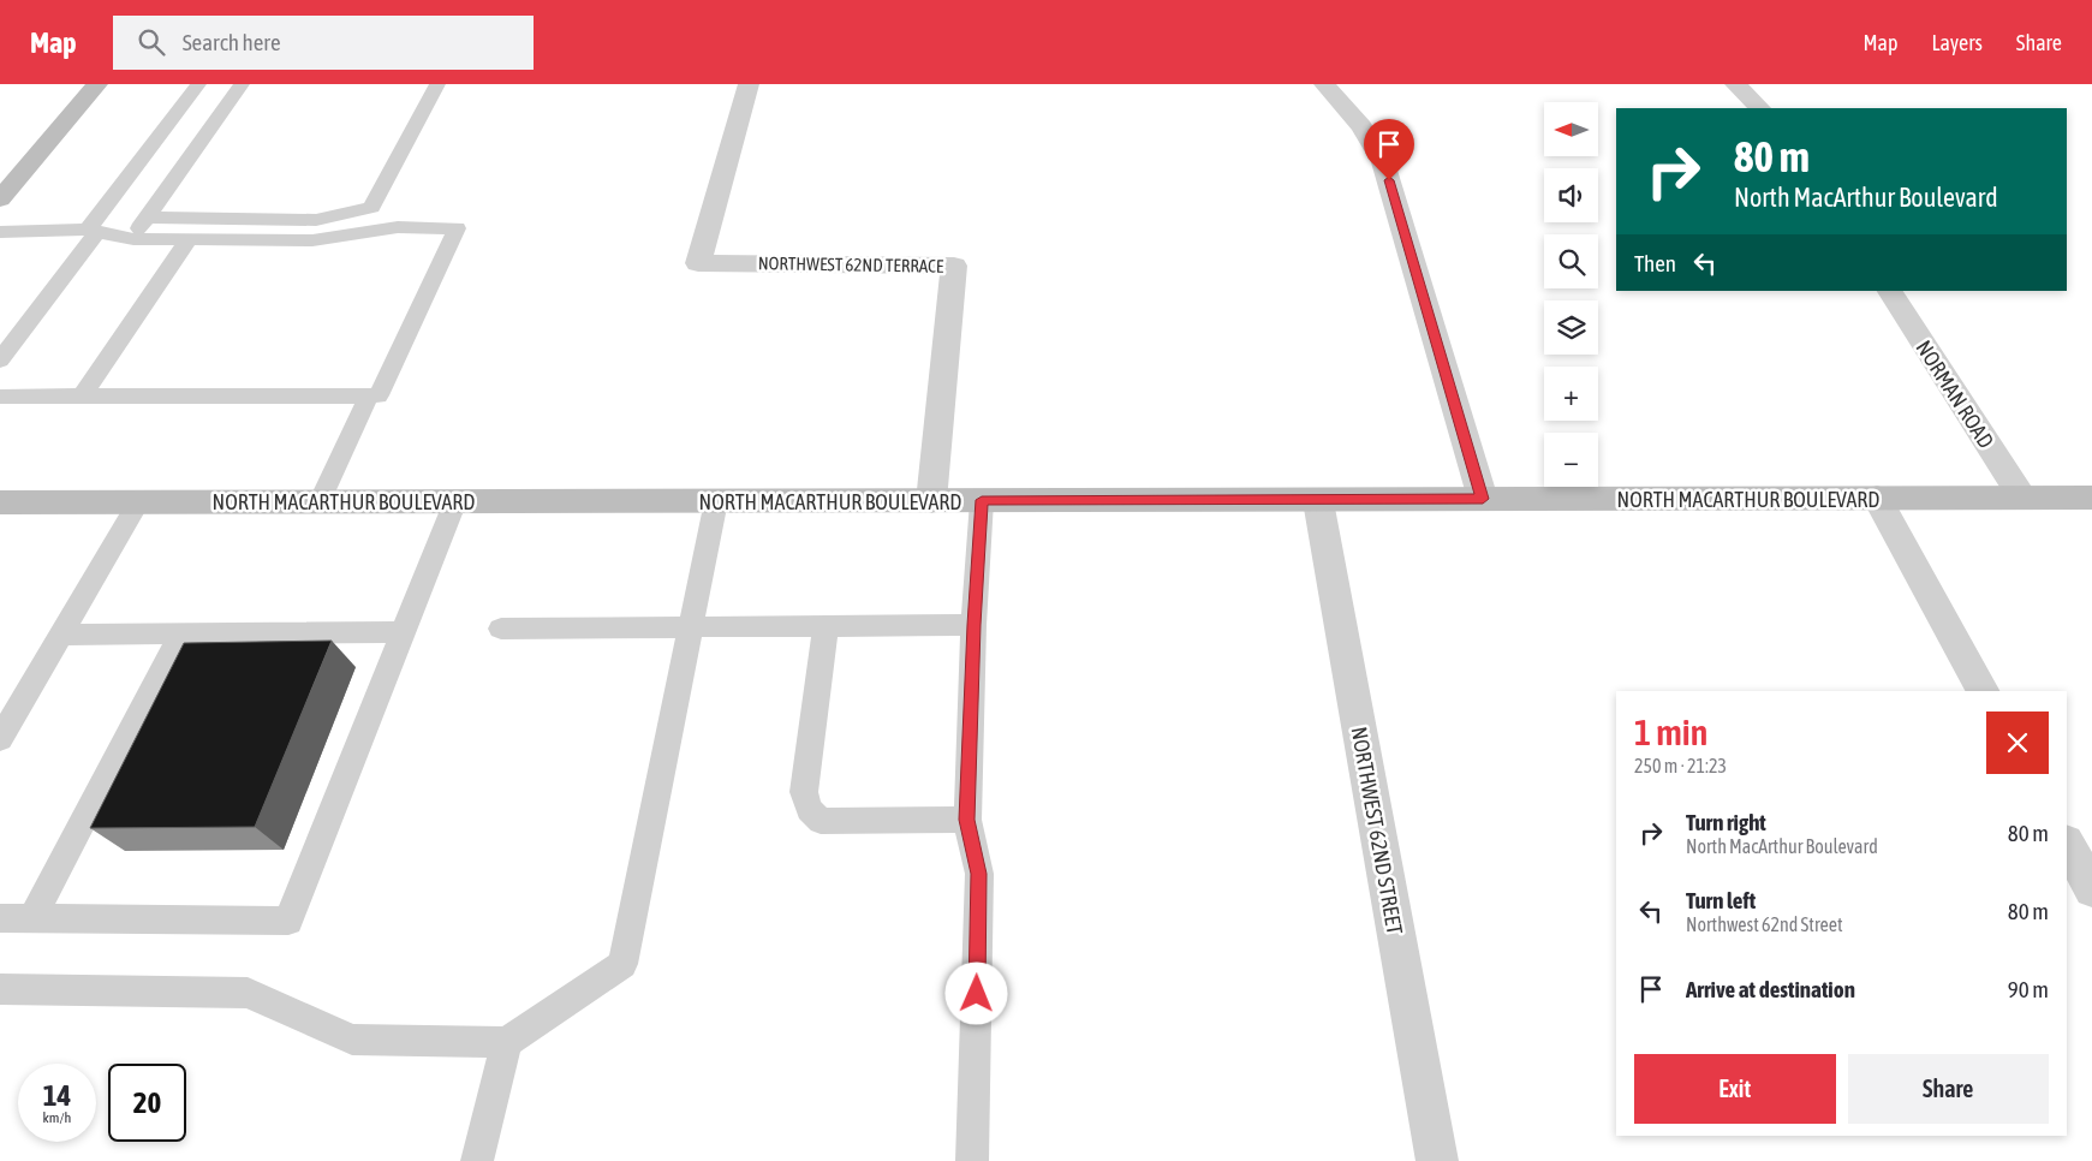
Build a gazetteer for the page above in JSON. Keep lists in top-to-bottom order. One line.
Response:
{"streets":{"main road":["NORTH MACARTHUR BOULEVARD"],"street":["NORTHWEST 62ND TERRACE","NORMAN ROAD","NORTHWEST 62ND STREET"]},"crossings":[["NORTHWEST 62ND TERRACE","NORTH MACARTHUR BOULEVARD"],["NORMAN ROAD","NORTH MACARTHUR BOULEVARD"],["NORTH MACARTHUR BOULEVARD","NORTHWEST 62ND STREET"]],"north":"left","page":{"header":"Map","search":"Search here","nav":["Map","Layers","Share"],"map_buttons":["+","−"],"turn":["80 m","North MacArthur Boulevard"],"then":"Then","heading":["1 min","250 m · 21:23"],"list":[{"name":"Turn right","note":"North MacArthur Boulevard","value":"80 m"},{"name":"Turn left","note":"Northwest 62nd Street","value":"80 m"},{"name":"Arrive at destination","value":"90 m"}],"buttons":["Exit","Share"],"speed":"14 km/h","limit":"20"}}
